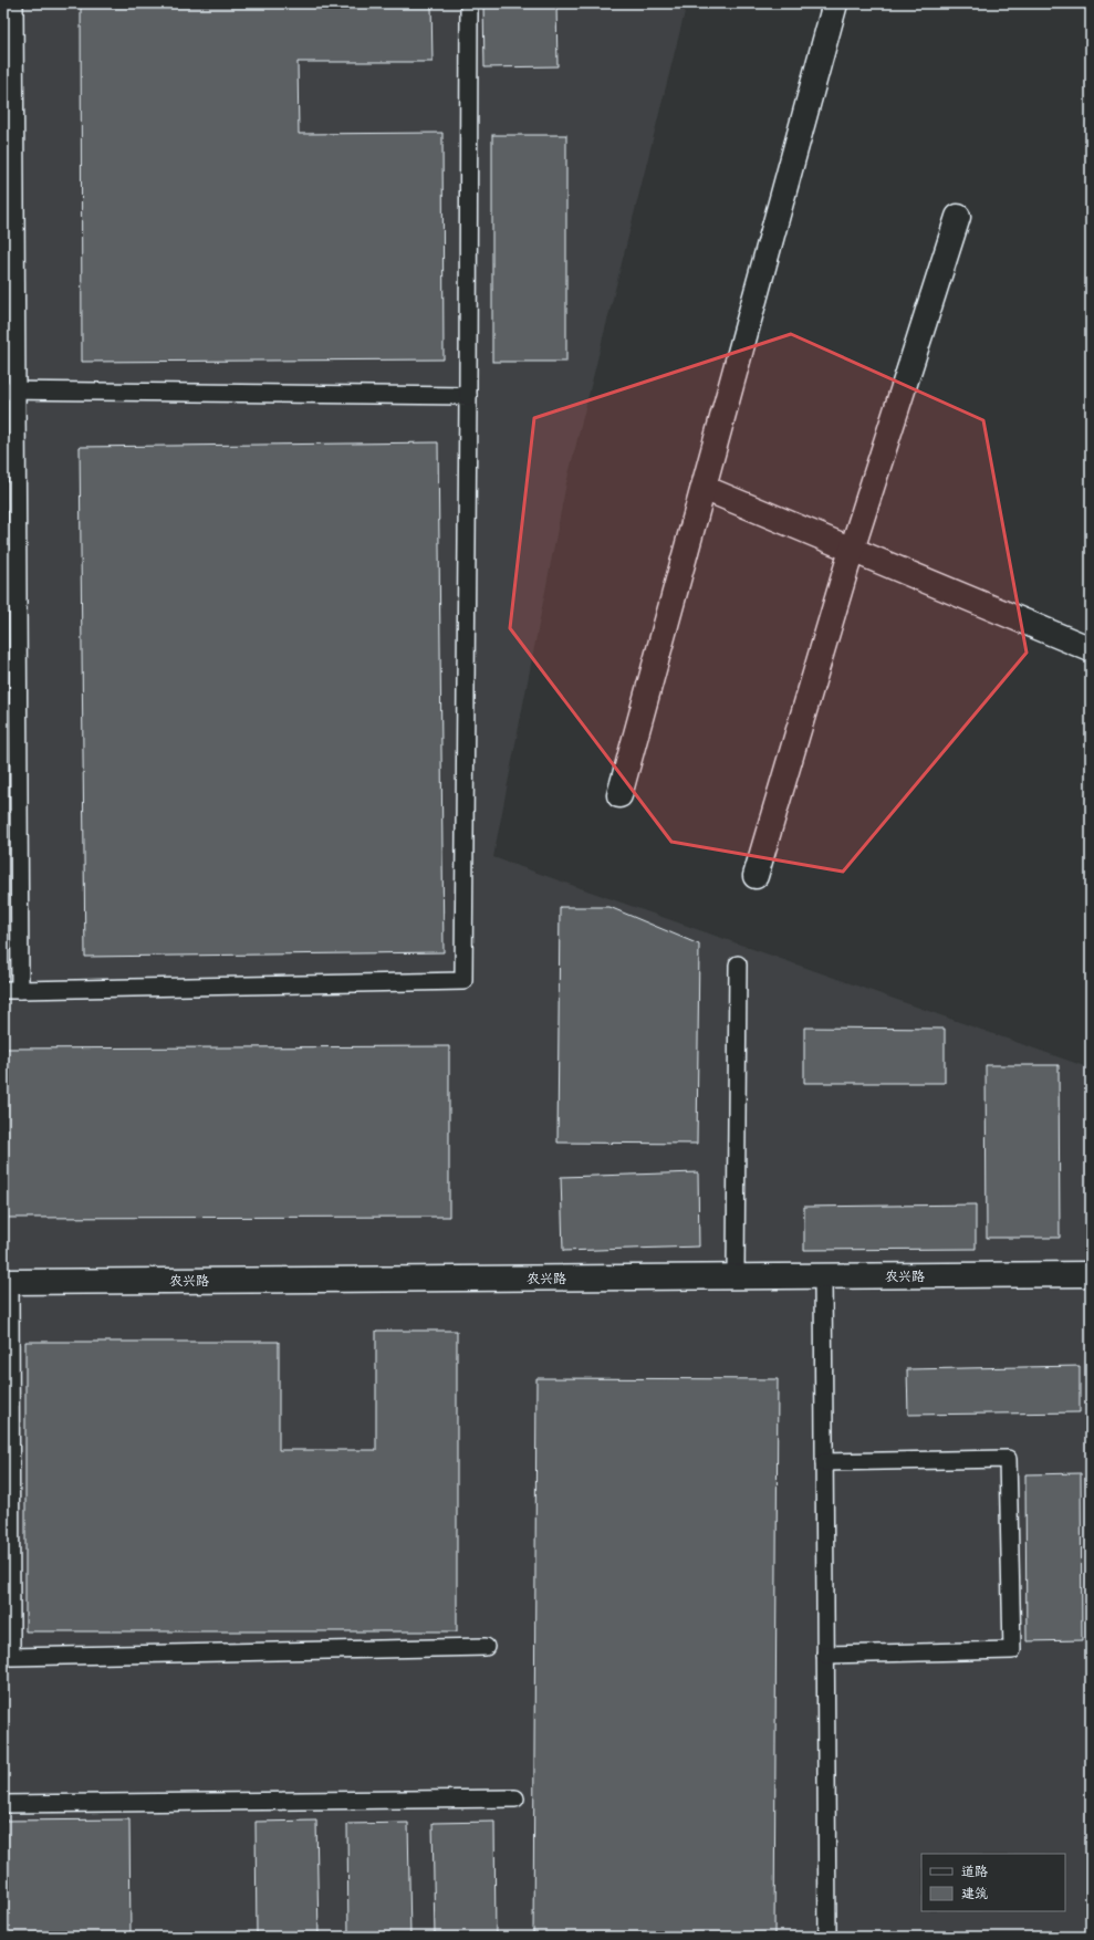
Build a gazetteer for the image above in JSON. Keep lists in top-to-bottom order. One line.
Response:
{"streets":{"street":["农兴路"]},"legend":["道路","建筑"]}
